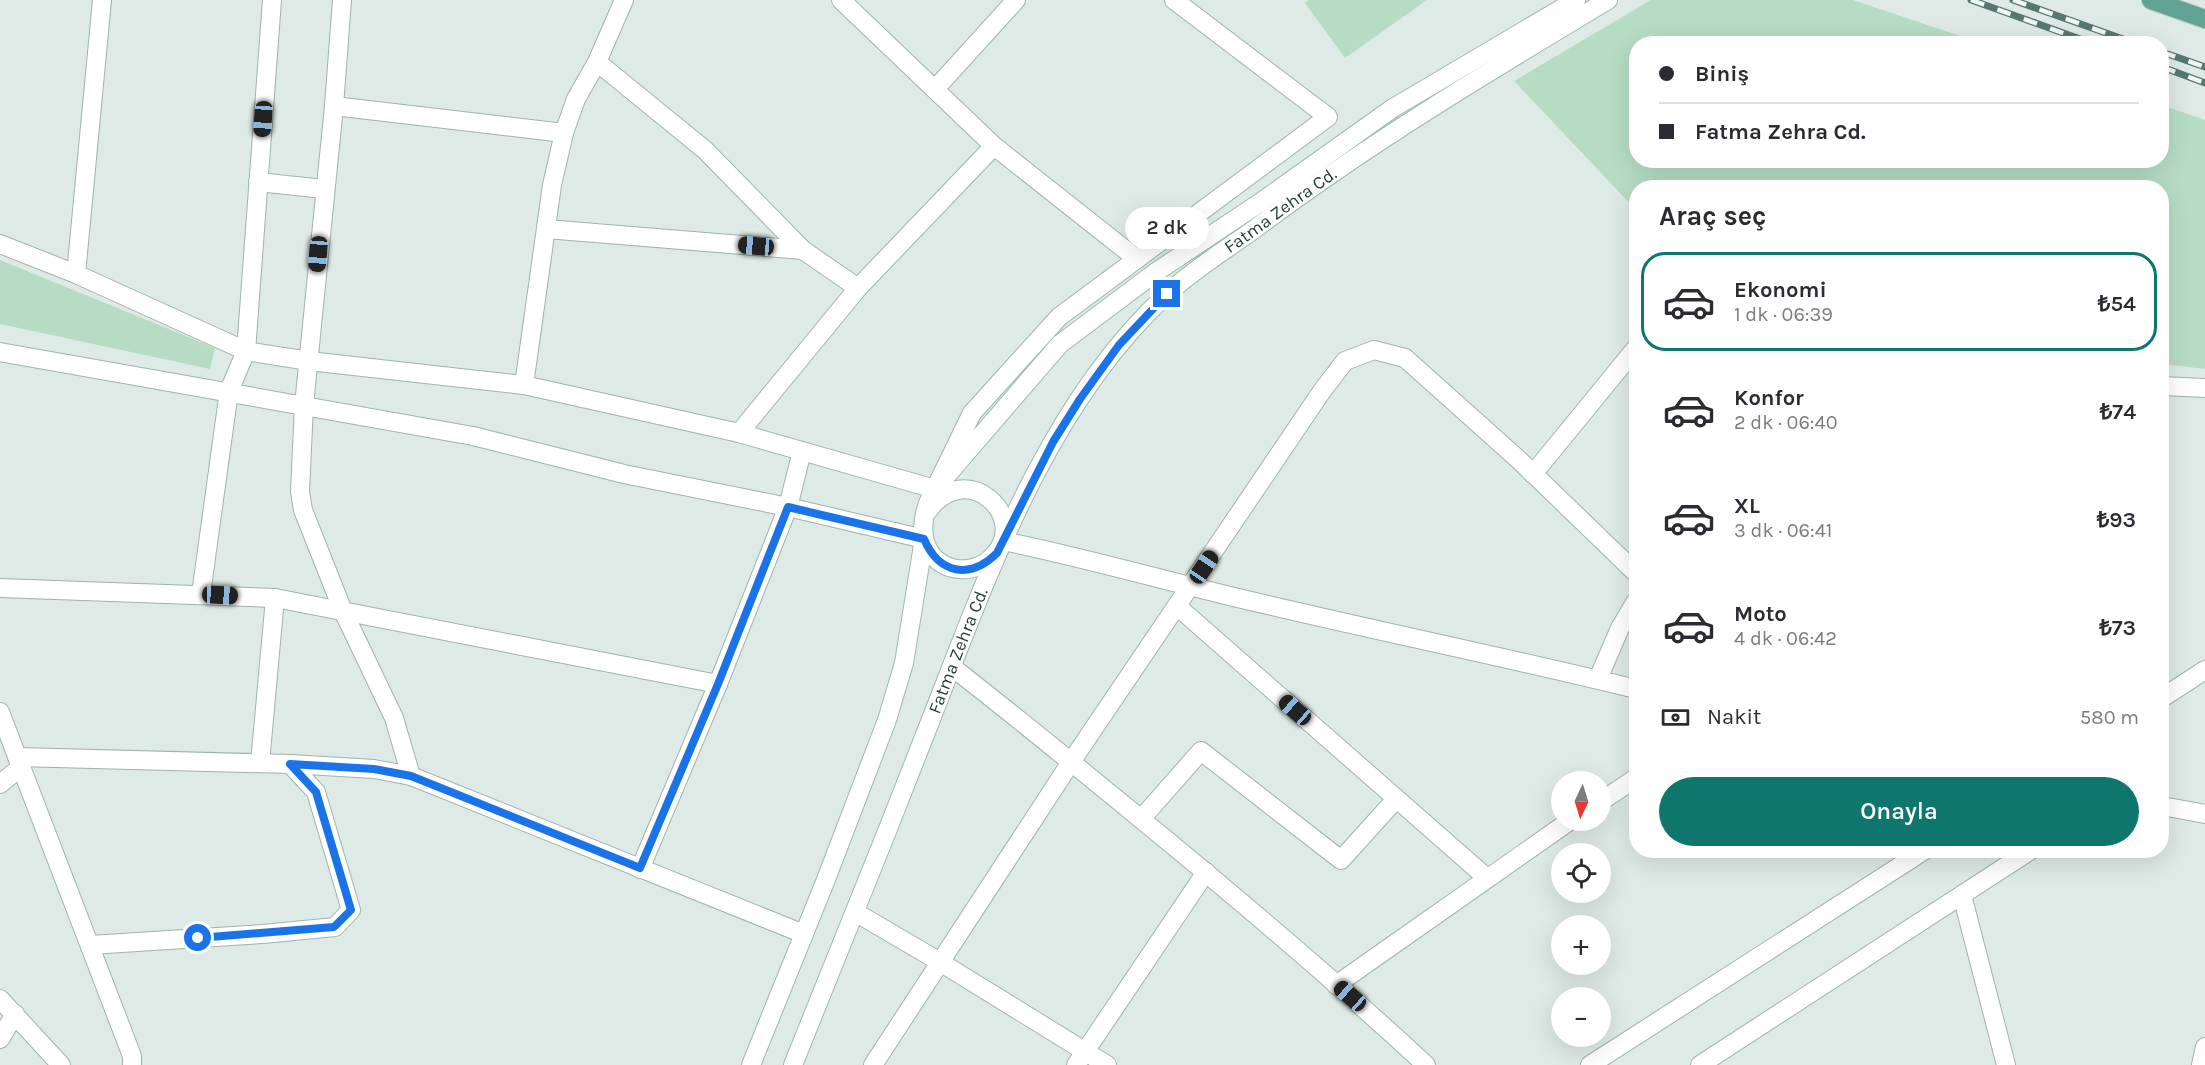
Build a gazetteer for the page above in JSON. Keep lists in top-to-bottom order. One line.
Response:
{"streets":{"street":["Fatma Zehra Cd."]},"north":"bottom","page":{"banner":["Biniş","Fatma Zehra Cd."],"heading":"Araç seç","bubble":"2 dk","list":[{"name":"Ekonomi","note":"1 dk · 06:39","value":"₺54"},{"name":"Konfor","note":"2 dk · 06:40","value":"₺74"},{"name":"XL","note":"3 dk · 06:41","value":"₺93"},{"name":"Moto","note":"4 dk · 06:42","value":"₺73"}],"pay":["Nakit","580 m"],"buttons":"Onayla","map_buttons":["+","−"]}}
